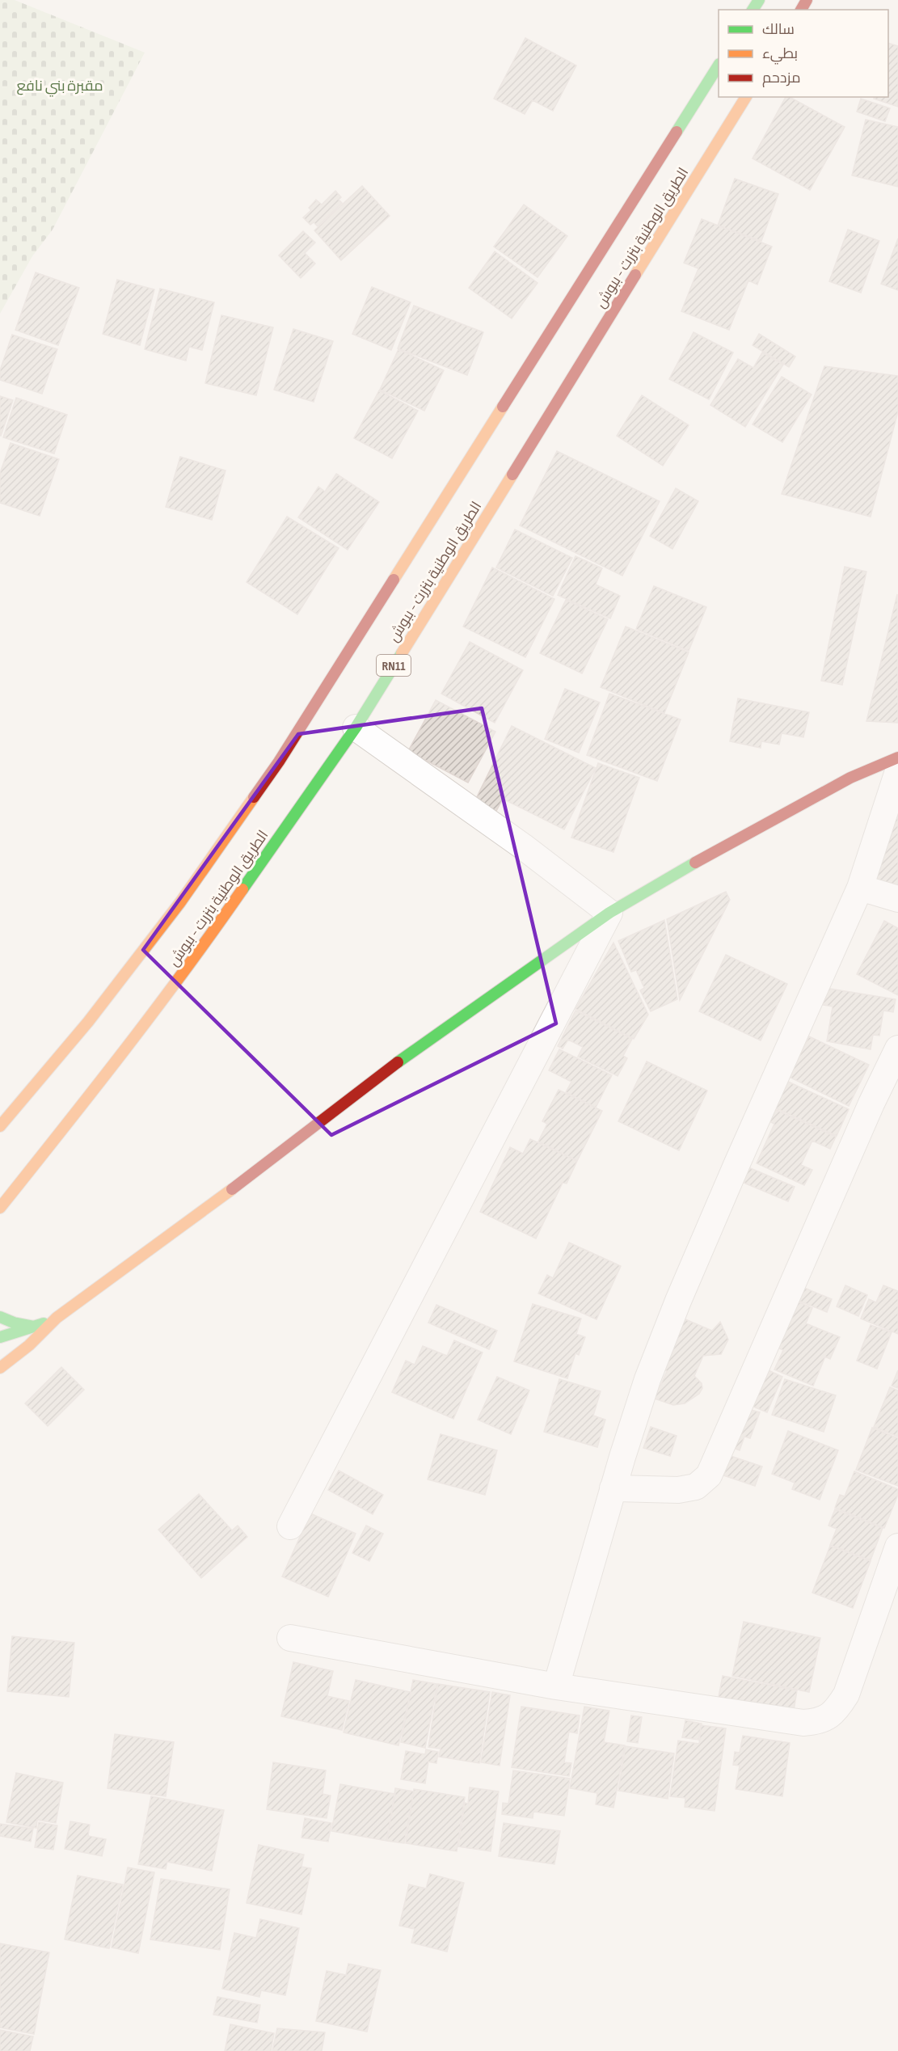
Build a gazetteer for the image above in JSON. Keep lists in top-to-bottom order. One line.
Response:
{"streets":{"main road":["الطريق الوطنية بنزرت - ببوش","RN11"]},"parks":["مقبرة بني نافع"],"legend":["سالك","بطيء","مزدحم"]}
